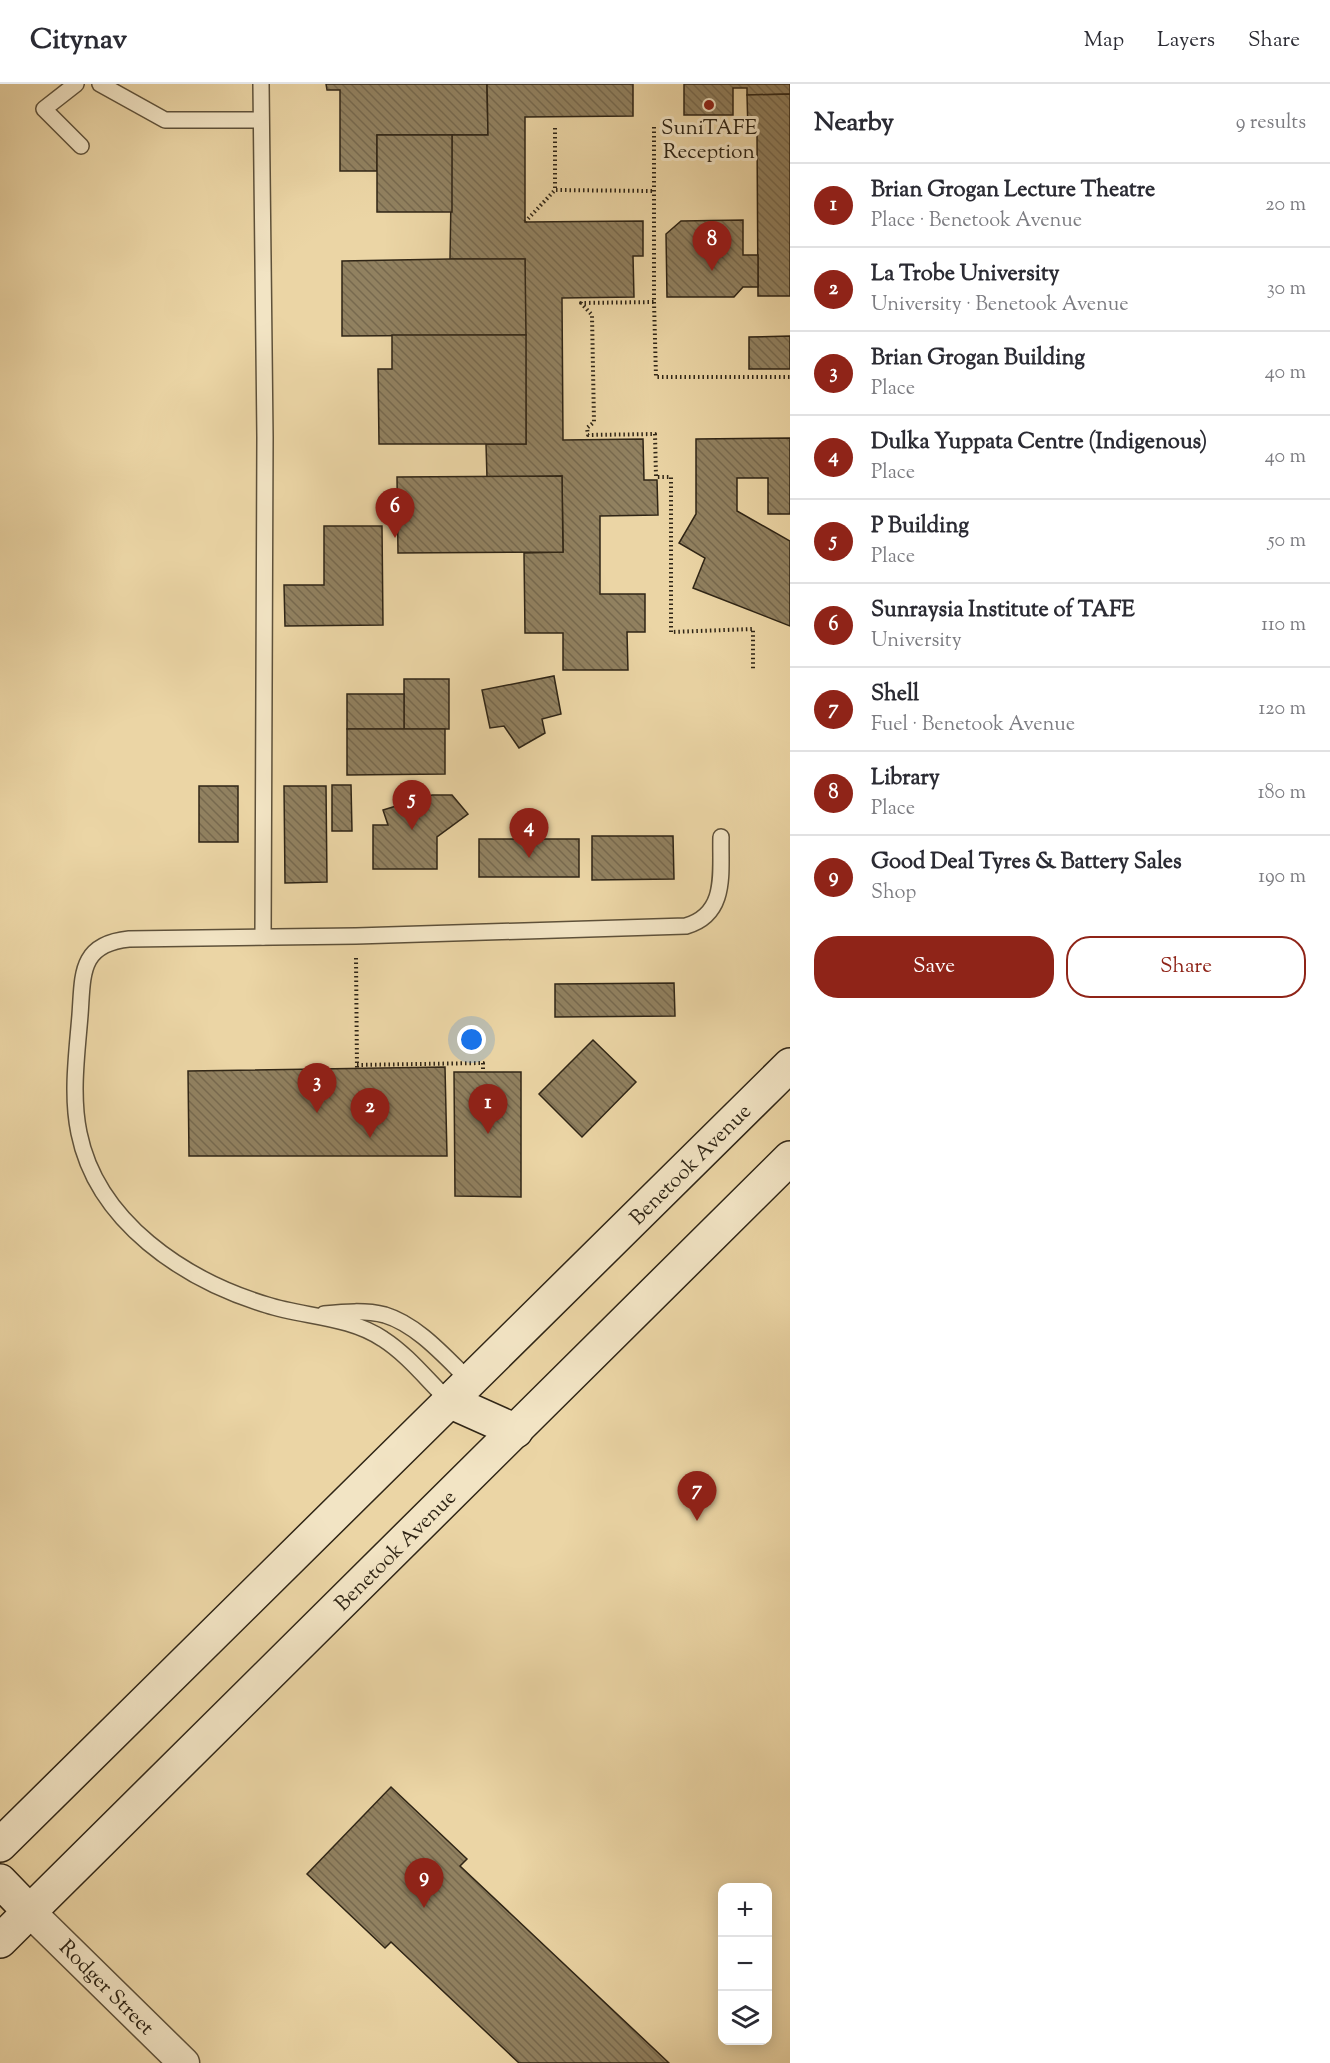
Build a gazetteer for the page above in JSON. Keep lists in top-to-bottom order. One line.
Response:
{"streets":{"main road":["Benetook Avenue"],"street":["Rodger Street"]},"crossings":[["Benetook Avenue","Rodger Street"]],"places":["SuniTAFE Reception"],"page":{"header":"Citynav","nav":["Map","Layers","Share"],"heading":["Nearby","9 results"],"list":[{"mark":"1","name":"Brian Grogan Lecture Theatre","note":"Place · Benetook Avenue","value":"20 m"},{"mark":"2","name":"La Trobe University","note":"University · Benetook Avenue","value":"30 m"},{"mark":"3","name":"Brian Grogan Building","note":"Place","value":"40 m"},{"mark":"4","name":"Dulka Yuppata Centre (Indigenous)","note":"Place","value":"40 m"},{"mark":"5","name":"P Building","note":"Place","value":"50 m"},{"mark":"6","name":"Sunraysia Institute of TAFE","note":"University","value":"110 m"},{"mark":"7","name":"Shell","note":"Fuel · Benetook Avenue","value":"120 m"},{"mark":"8","name":"Library","note":"Place","value":"180 m"},{"mark":"9","name":"Good Deal Tyres & Battery Sales","note":"Shop","value":"190 m"}],"pins":["8","6","5","4","3","1","2","7","9"],"buttons":["Save","Share"],"map_buttons":["+","−"]}}
